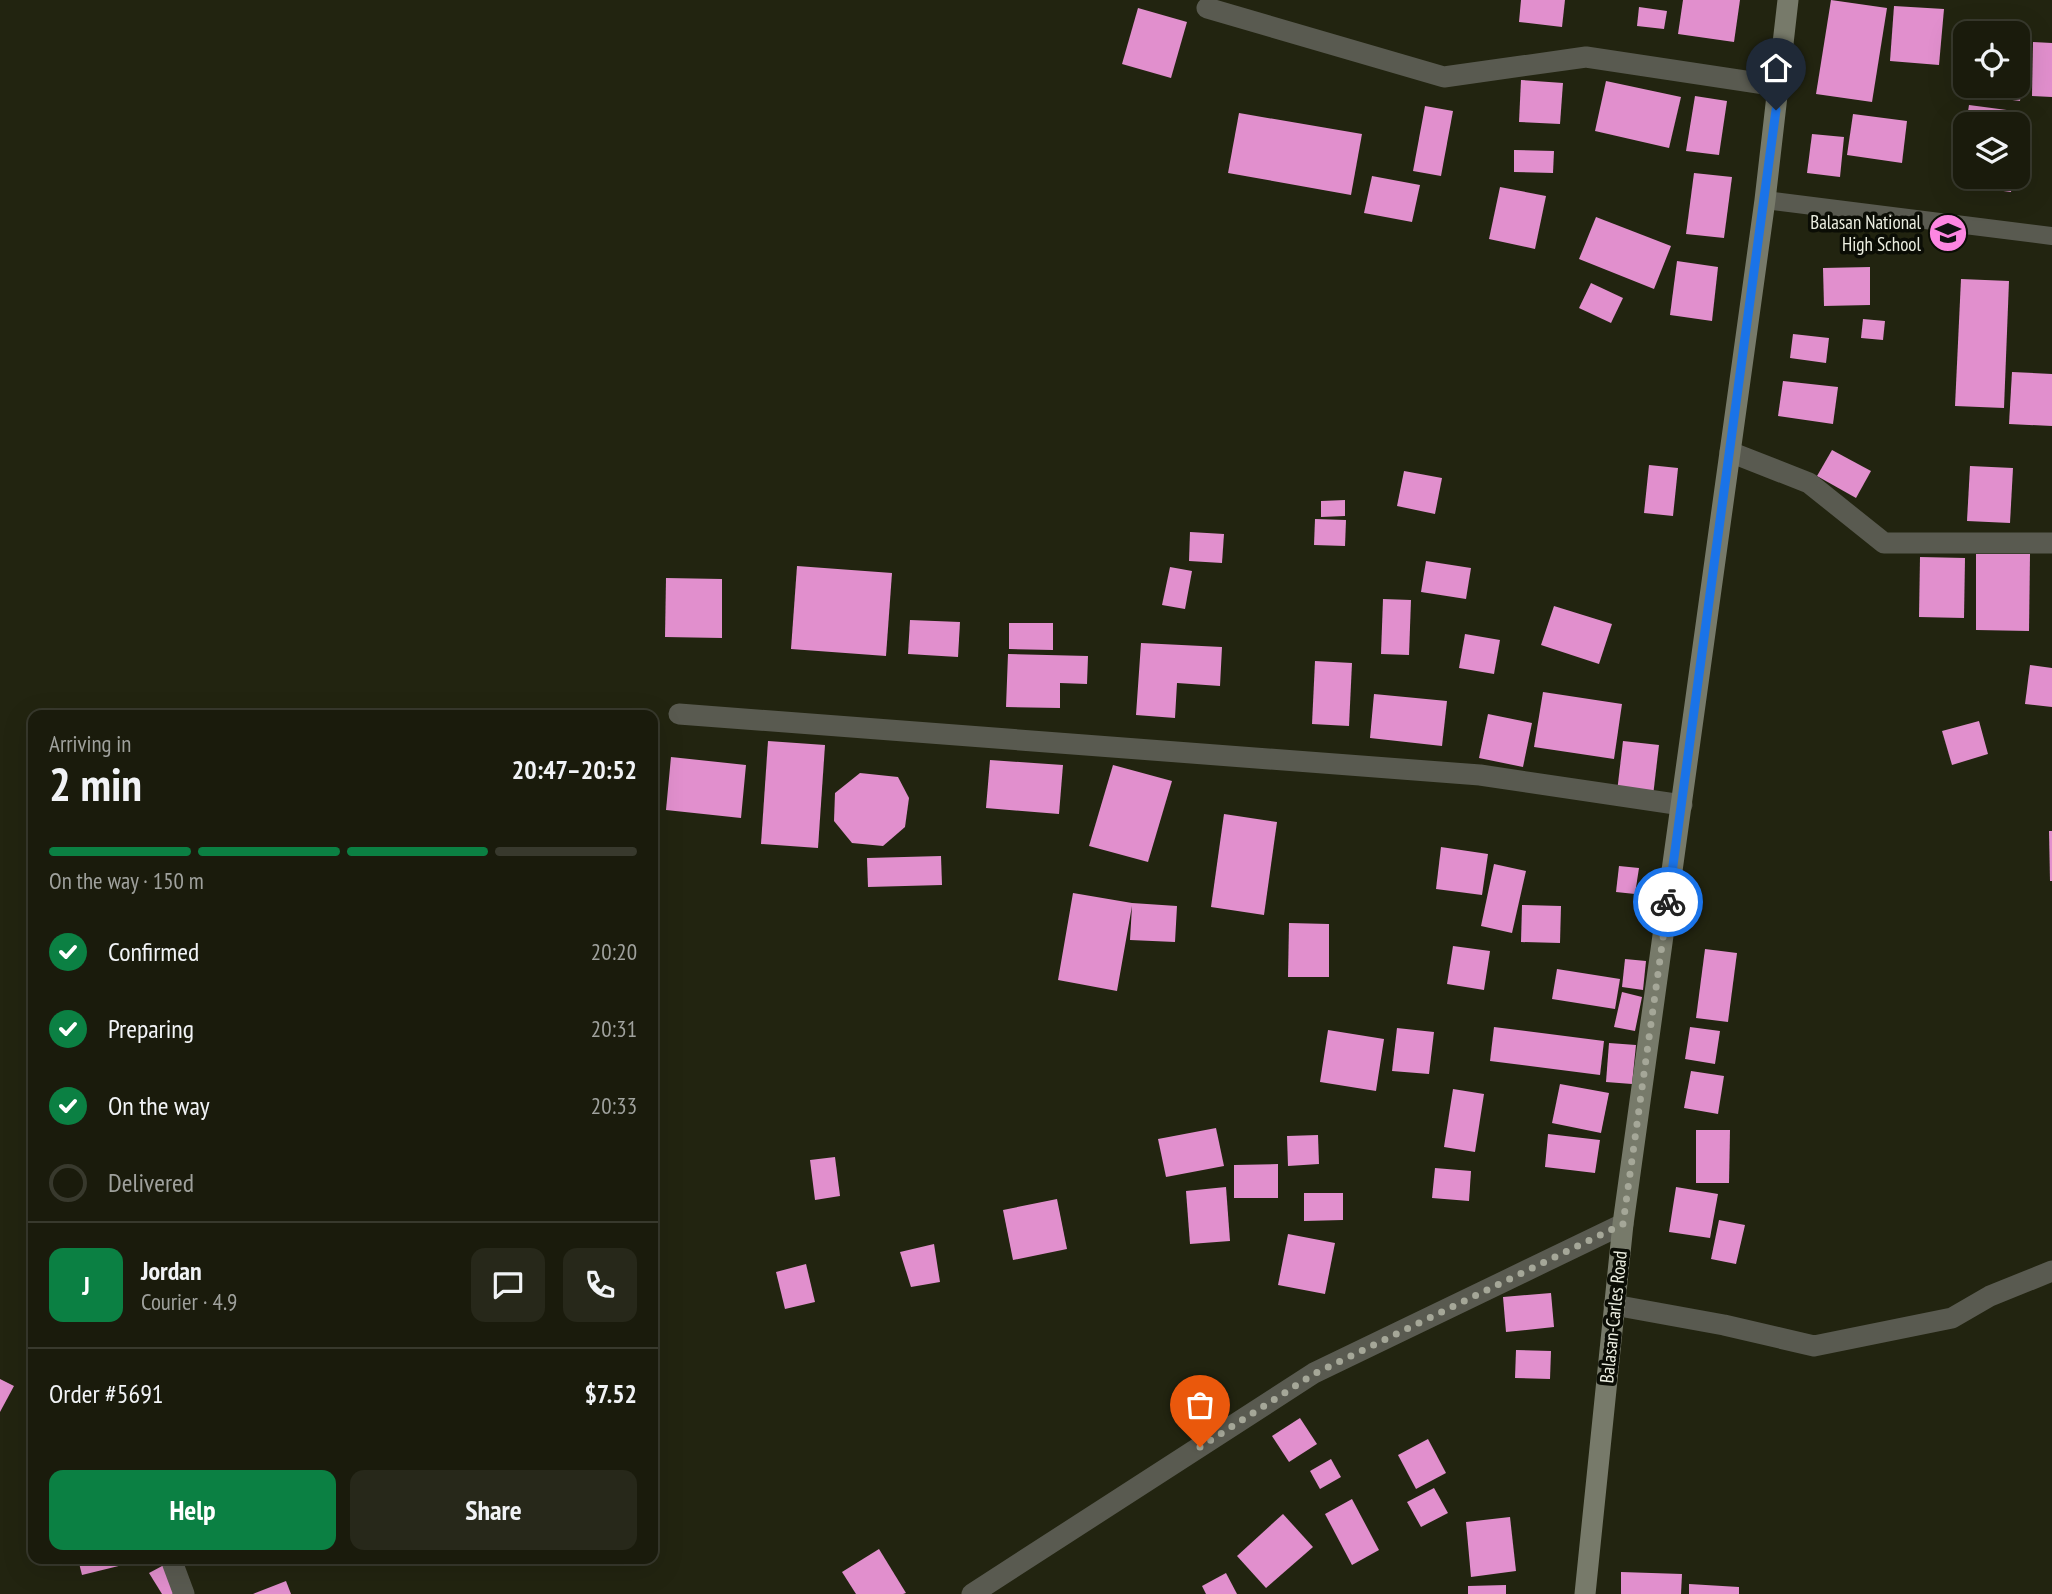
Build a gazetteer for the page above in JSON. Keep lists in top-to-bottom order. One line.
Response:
{"streets":{"main road":["Balasan-Carles Road"]},"places":{"school or university":["Balasan National High School"]},"page":{"heading":["2 min","Arriving in","20:47–20:52"],"panel":["Jordan","Courier · 4.9","Order #5691","$7.52"],"bar":"On the way · 150 m","list":[["Confirmed","20:20"],["Preparing","20:31"],["On the way","20:33"],"Delivered"],"round":"J","buttons":["Help","Share"]}}
